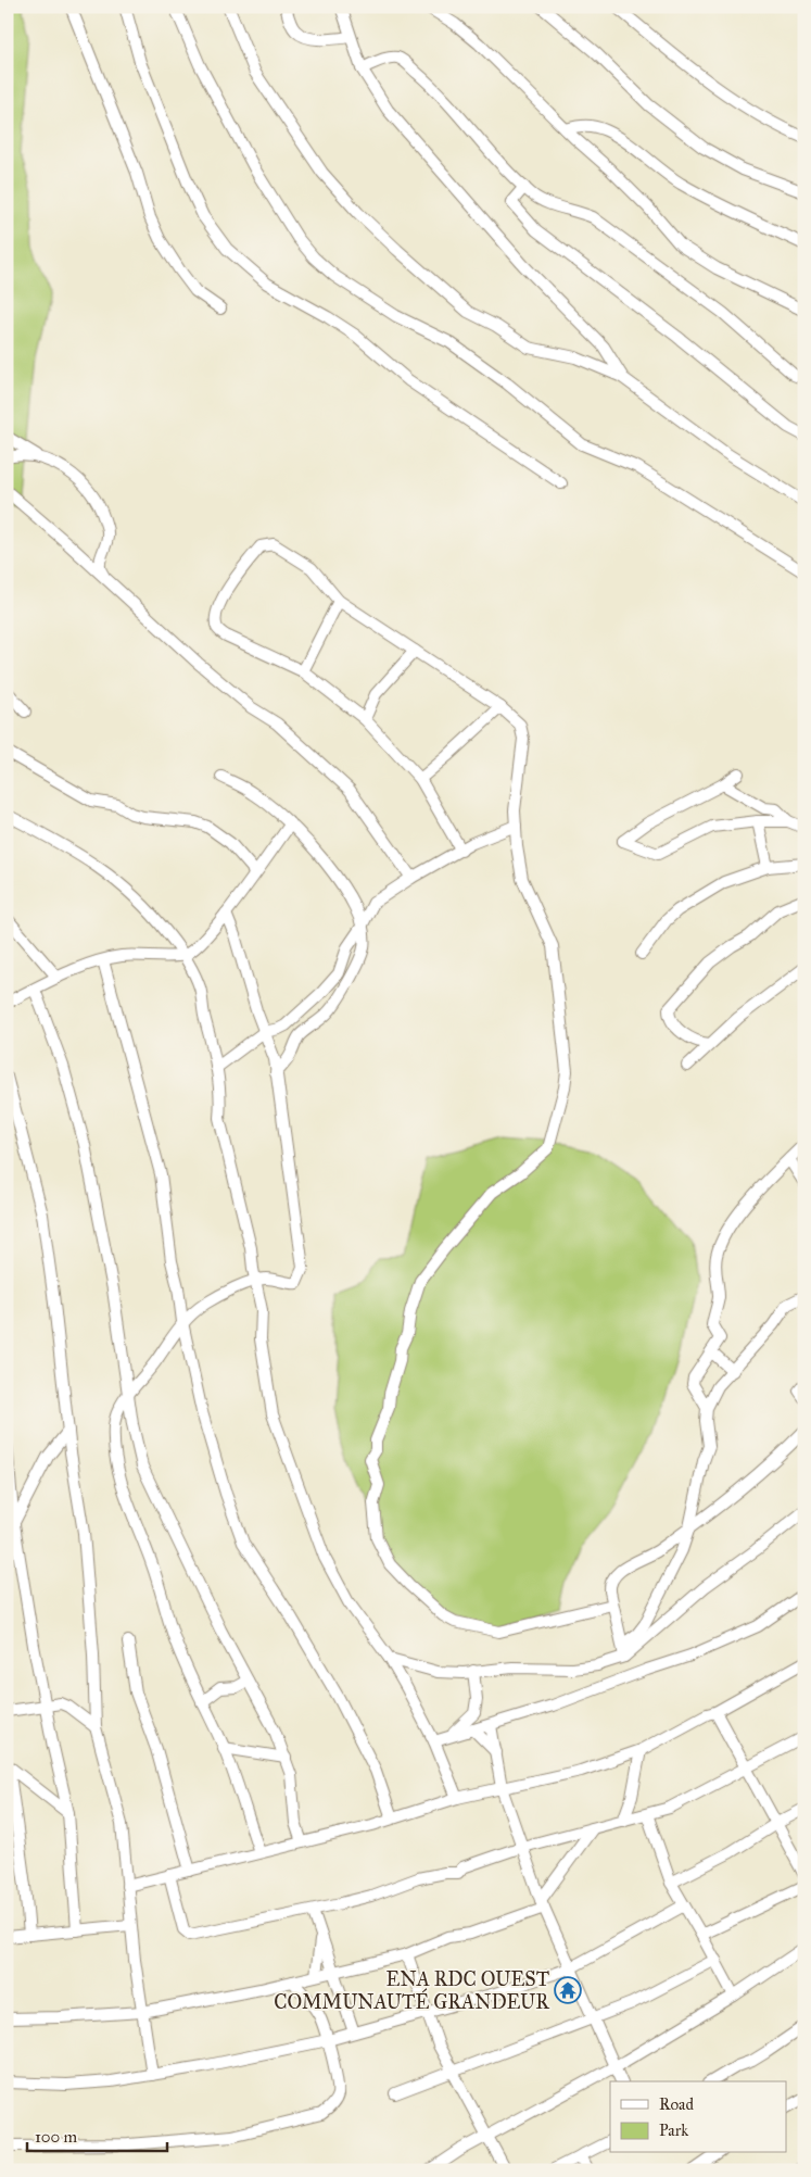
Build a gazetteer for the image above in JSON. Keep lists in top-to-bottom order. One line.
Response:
{"places":{"temple":["ENA RDC OUEST COMMUNAUTÉ GRANDEUR"]},"legend":["Road","Park"],"scale_bar":"100 m"}
